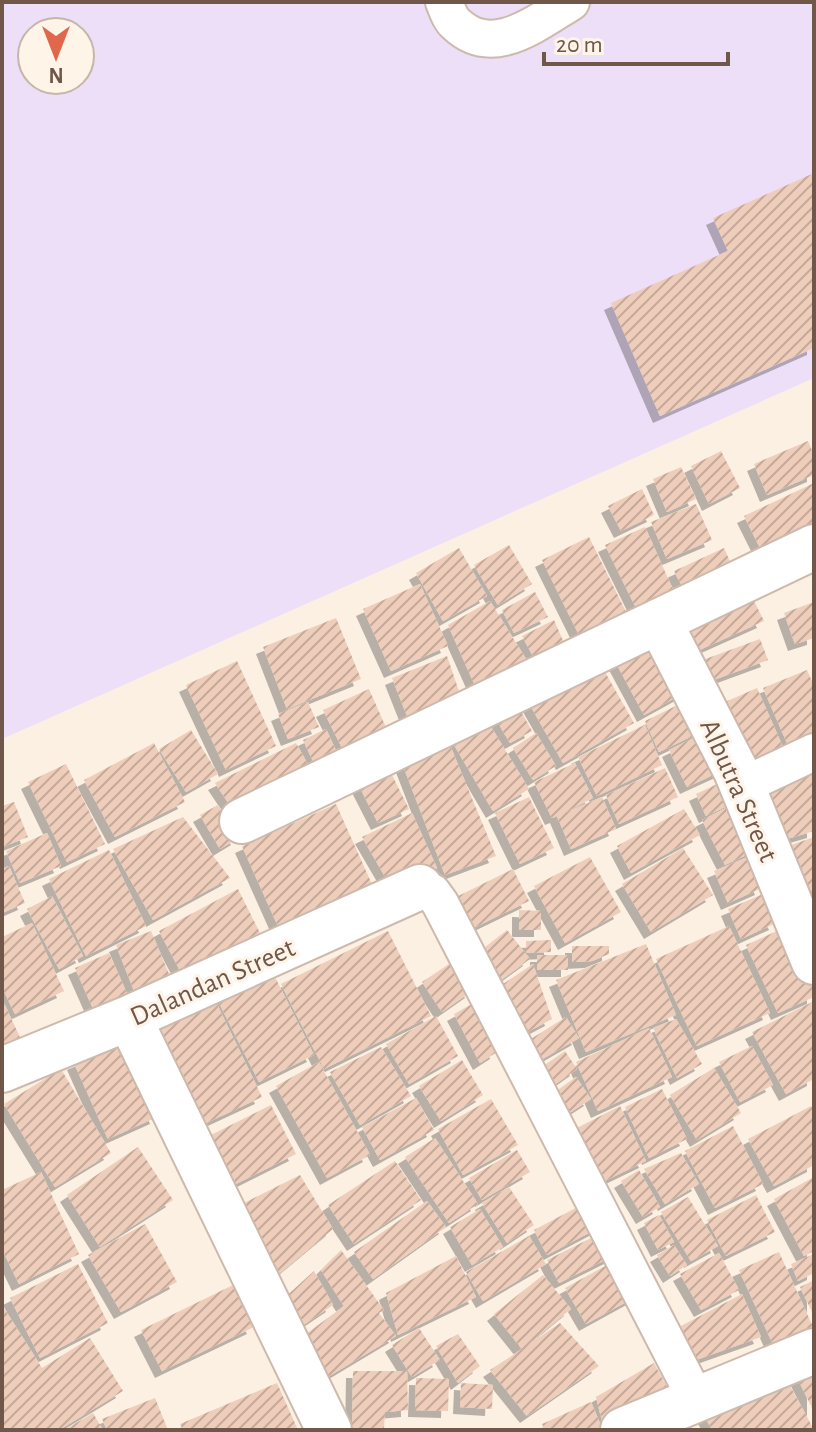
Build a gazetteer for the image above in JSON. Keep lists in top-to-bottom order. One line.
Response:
{"streets":{"street":["Albutra Street","Dalandan Street"]},"scale_bar":"20 m","north":"bottom"}
